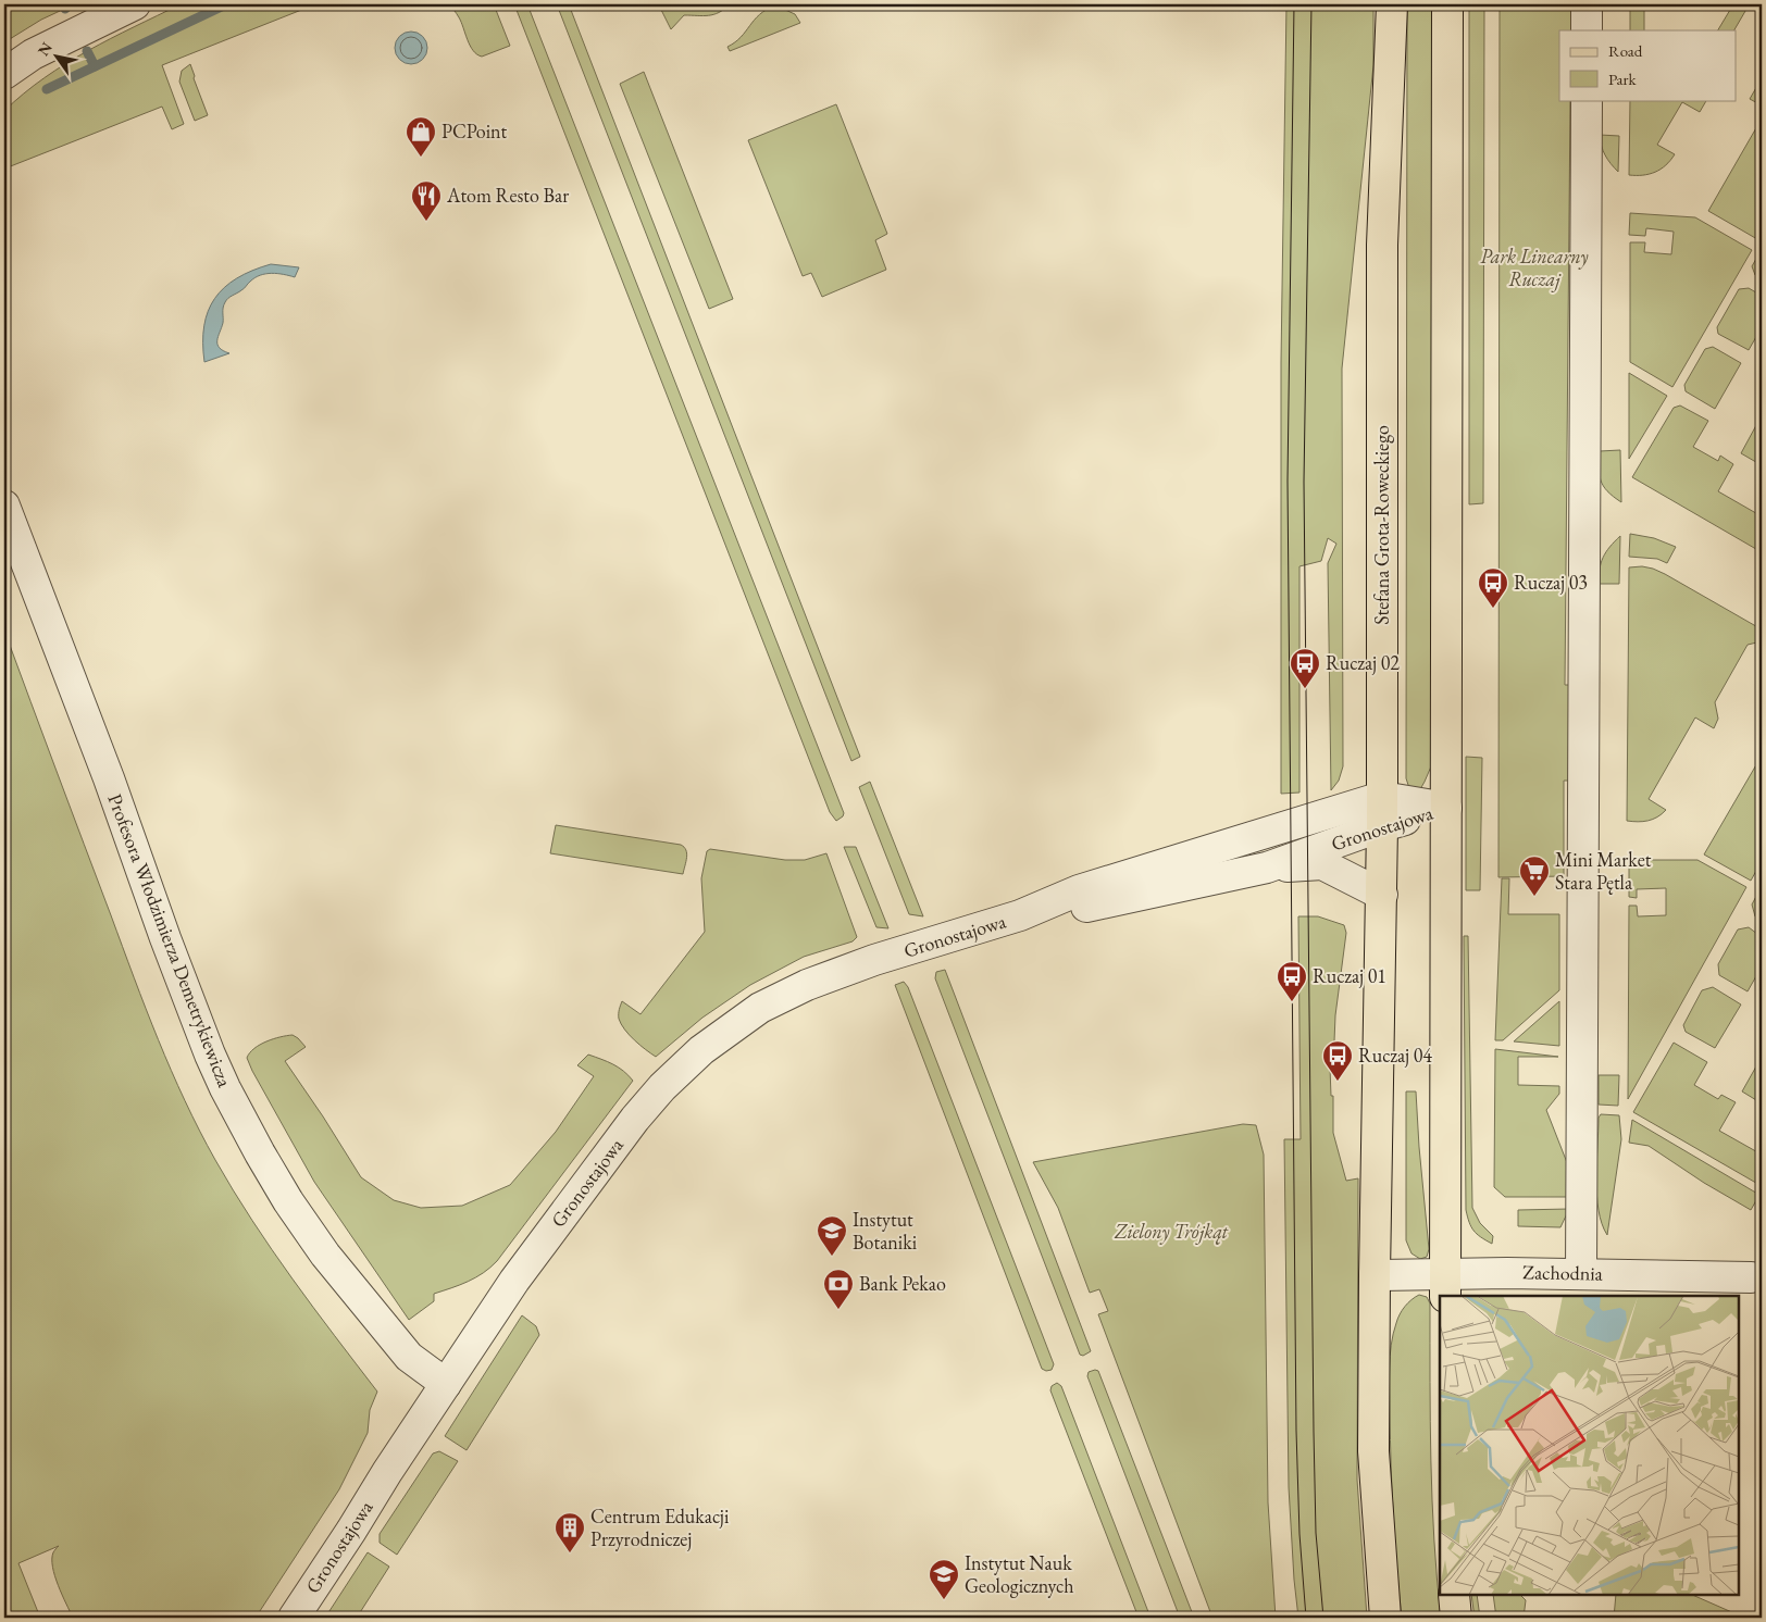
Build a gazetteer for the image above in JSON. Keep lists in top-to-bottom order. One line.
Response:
{"streets":{"main road":["Stefana Grota-Roweckiego"],"street":["Gronostajowa","Profesora Włodzimierza Demetrykiewicza","Zachodnia"]},"crossings":[["Stefana Grota-Roweckiego","Gronostajowa"],["Stefana Grota-Roweckiego","Zachodnia"],["Gronostajowa","Profesora Włodzimierza Demetrykiewicza"]],"parks":["Park Linearny Ruczaj","Zielony Trójkąt"],"places":{"shop":["PCPoint"],"restaurant":["Atom Resto Bar"],"bus stop":["Ruczaj 03","Ruczaj 02","Ruczaj 01","Ruczaj 04"],"supermarket":["Mini Market Stara Pętla"],"school or university":["Instytut Botaniki","Instytut Nauk Geologicznych"],"bank":["Bank Pekao"],"building":["Centrum Edukacji Przyrodniczej"]},"legend":["Road","Park"],"north":"top left"}
